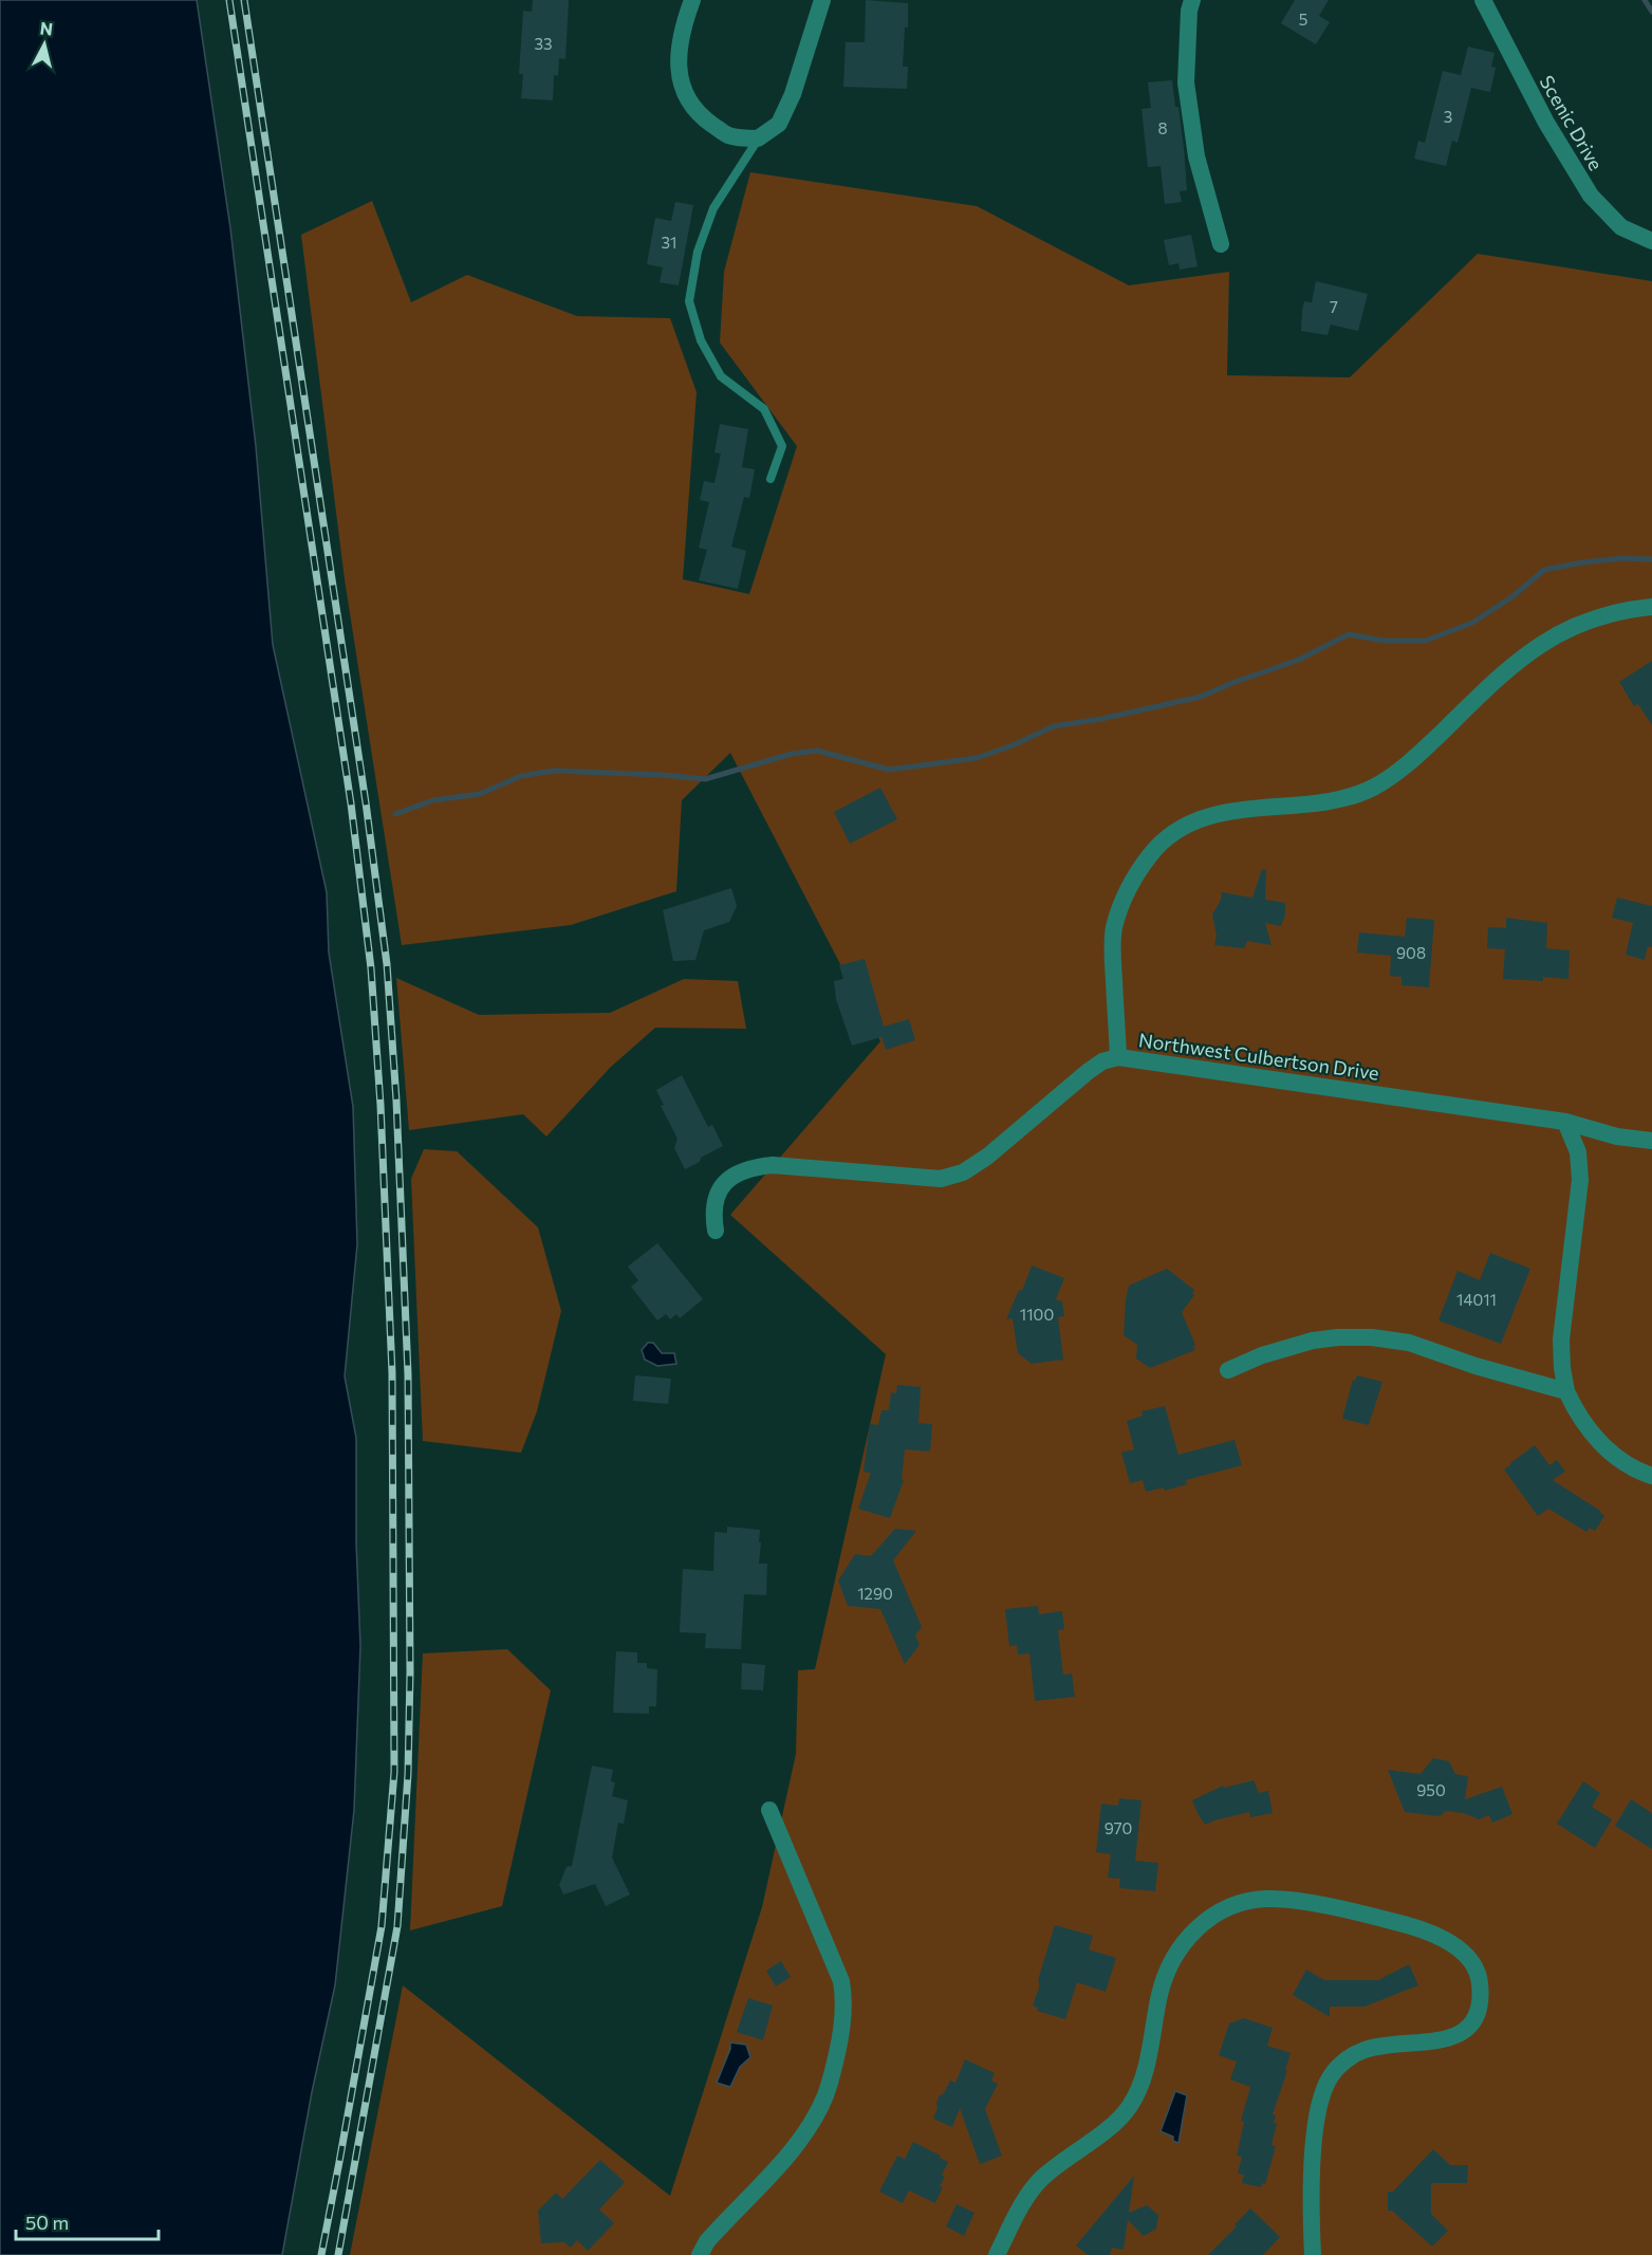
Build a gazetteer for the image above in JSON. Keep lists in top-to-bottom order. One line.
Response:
{"streets":{"street":["Scenic Drive","Northwest Culbertson Drive"]},"house_numbers":["5","33","3","8","31","7","908","14011","1100","1290","950","970"],"scale_bar":"50 m","north":"top"}
